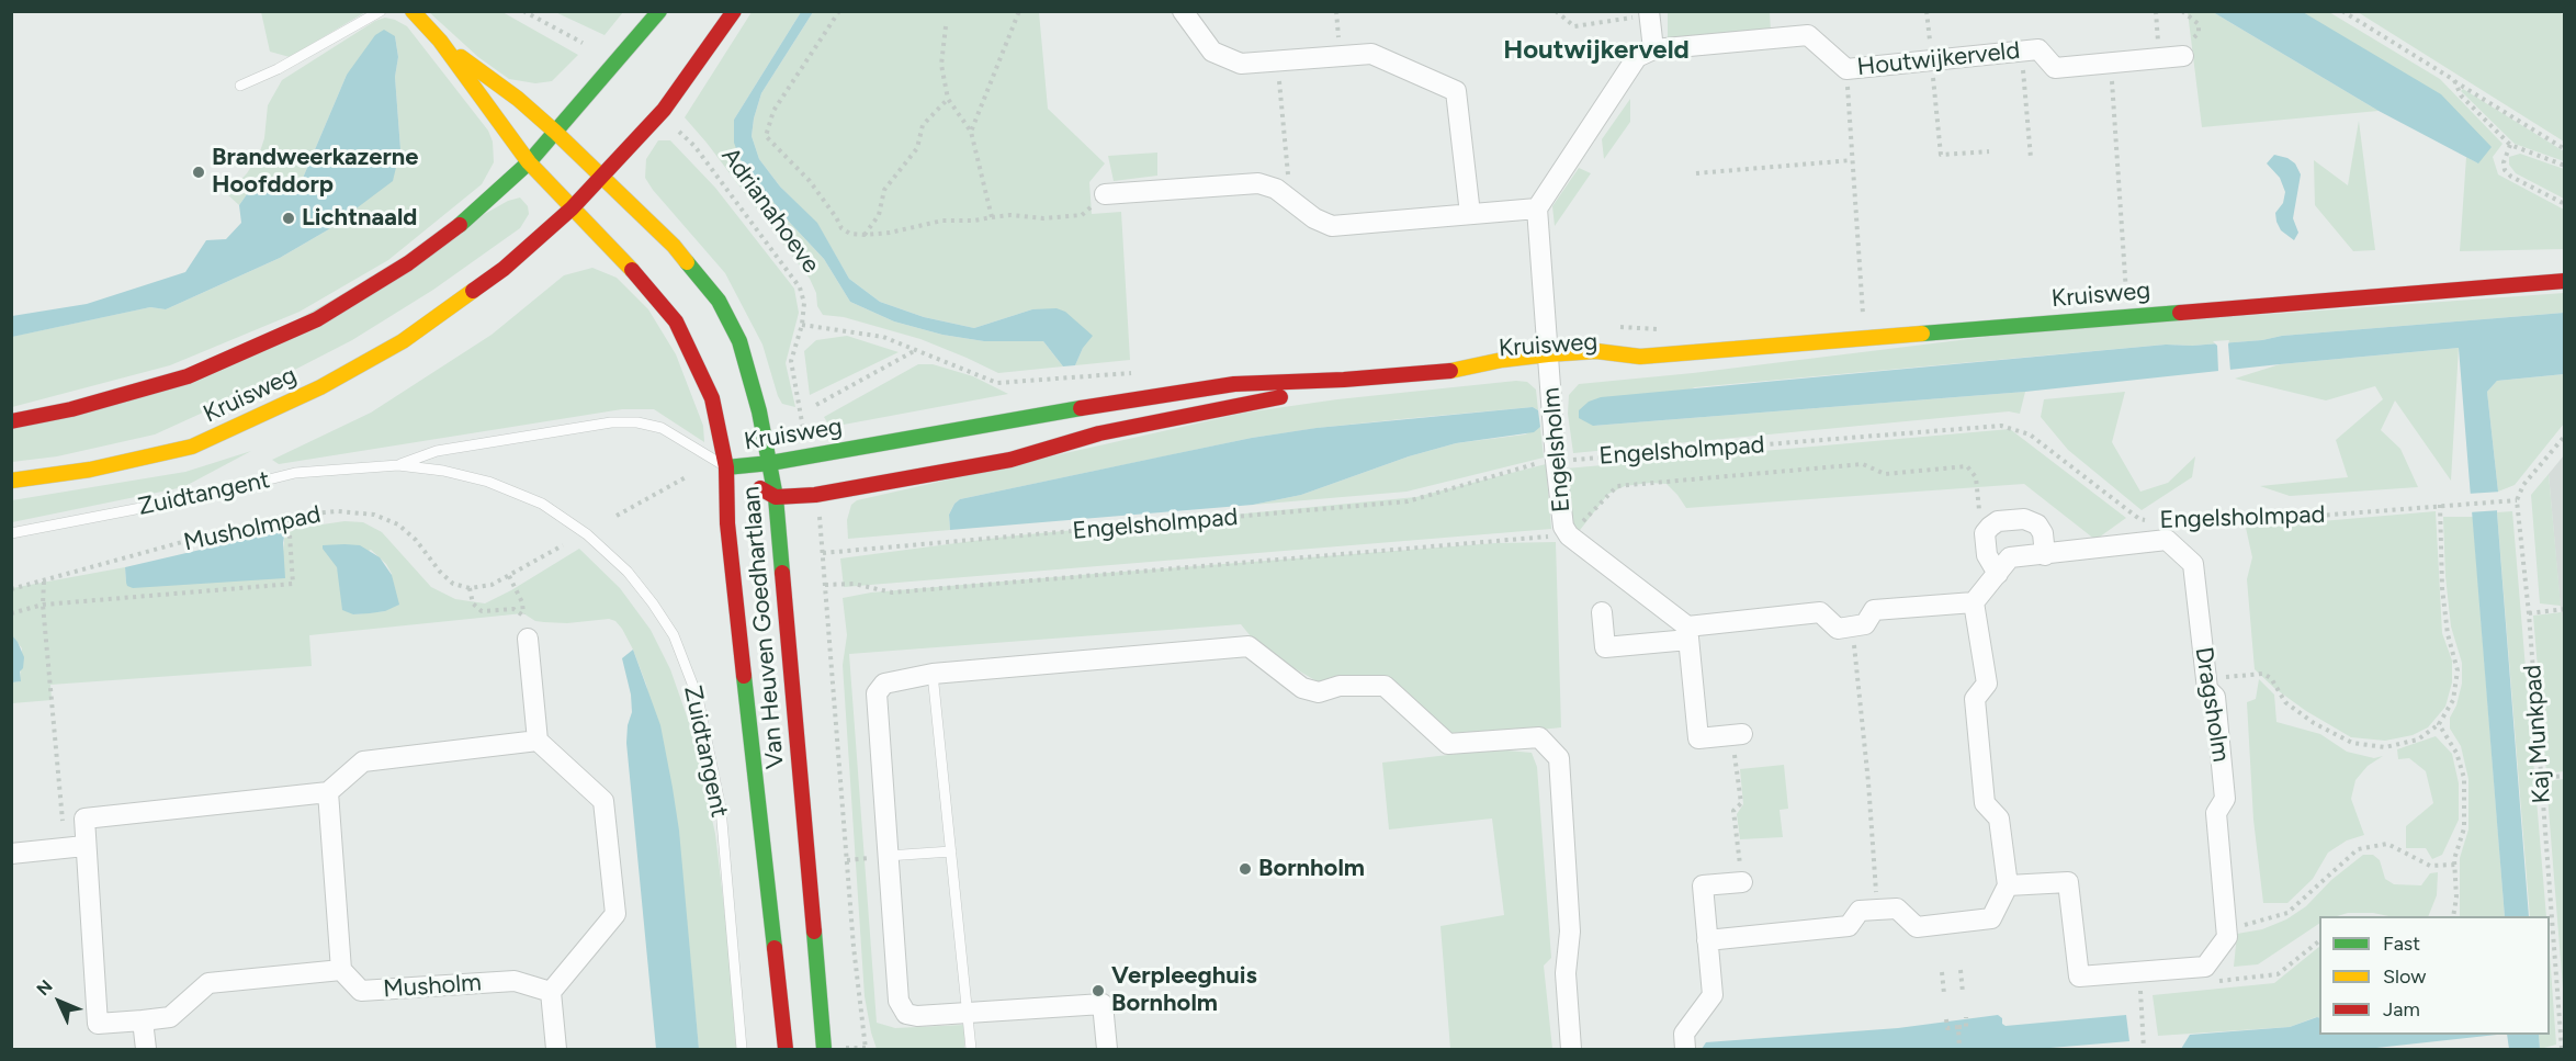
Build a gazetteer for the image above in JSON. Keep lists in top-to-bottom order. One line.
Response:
{"streets":{"main road":["Kruisweg","Van Heuven Goedhartlaan"],"street":["Houtwijkerveld","Engelsholm","Dragsholm","Musholm"],"lane":["Zuidtangent"],"path":["Adrianahoeve","Engelsholmpad","Musholmpad","Kaj Munkpad"]},"crossings":[["Kruisweg","Engelsholm"],["Kruisweg","Zuidtangent"],["Kruisweg","Van Heuven Goedhartlaan"],["Engelsholm","Engelsholmpad"],["Engelsholmpad","Kaj Munkpad"],["Zuidtangent","Van Heuven Goedhartlaan"]],"districts":["Houtwijkerveld"],"places":["Brandweerkazerne Hoofddorp","Lichtnaald","Bornholm","Verpleeghuis Bornholm"],"legend":["Fast","Slow","Jam"],"north":"top left"}
